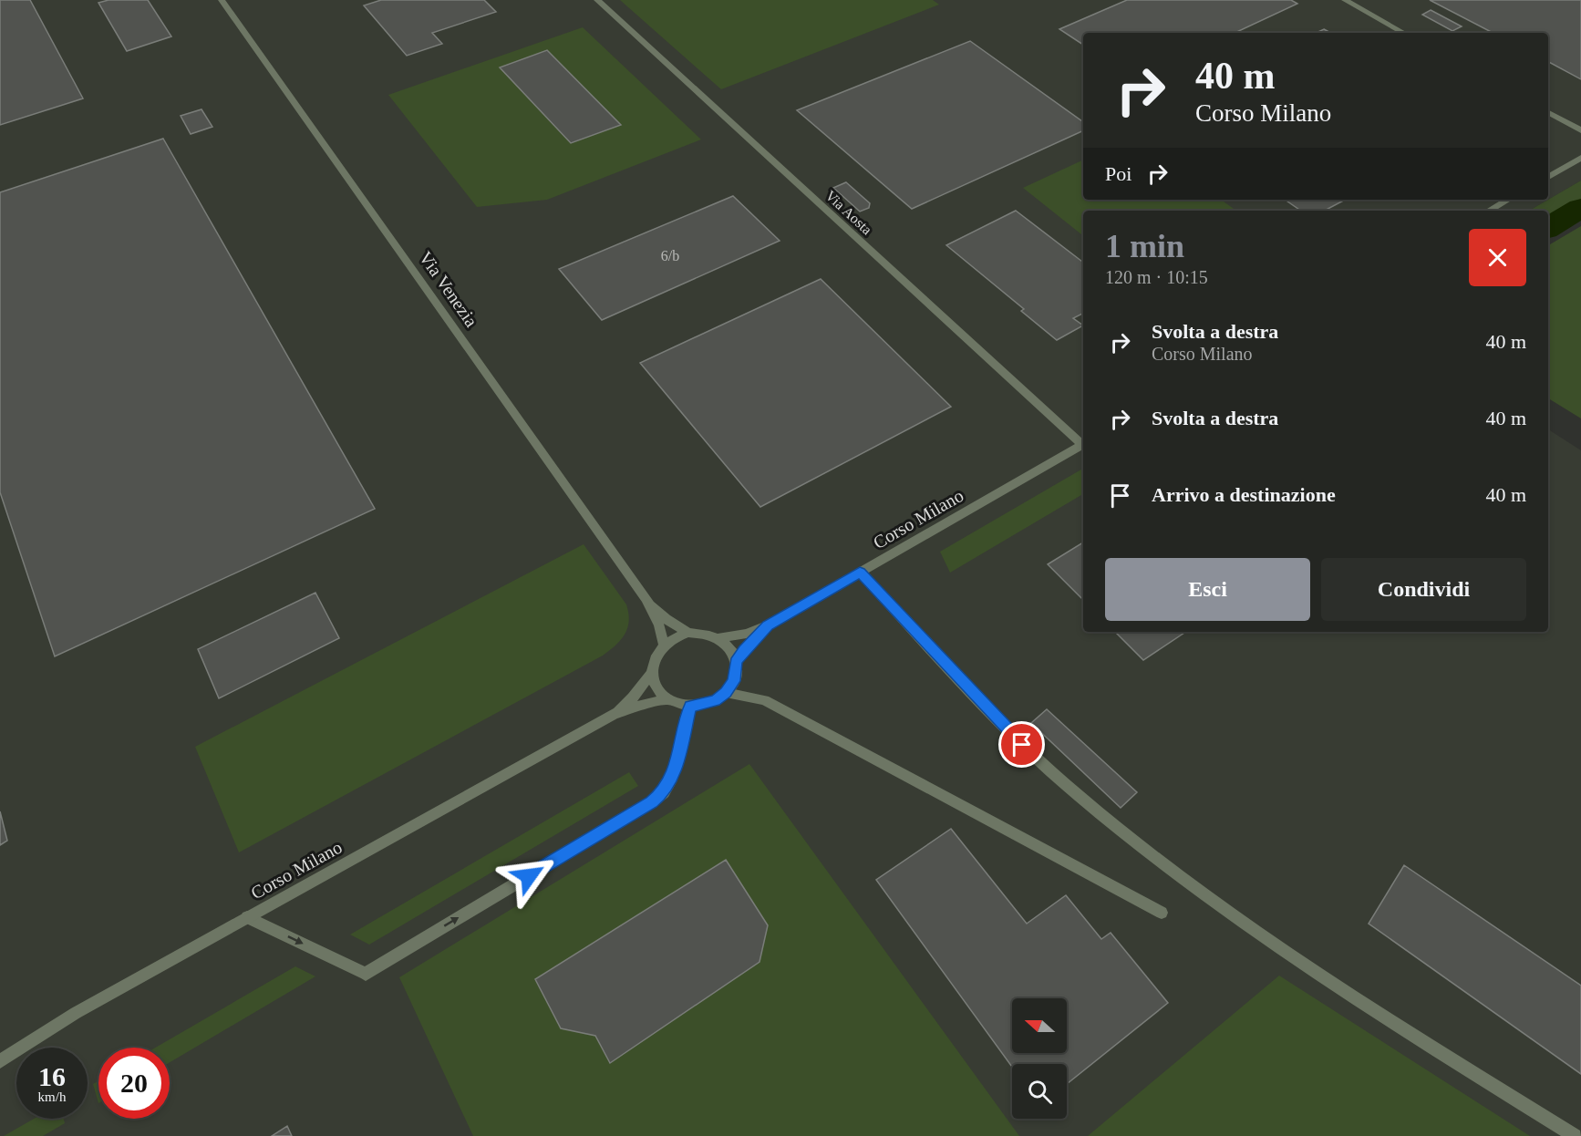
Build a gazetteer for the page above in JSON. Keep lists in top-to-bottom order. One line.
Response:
{"streets":{"street":["Via Aosta","Via Venezia","Corso Milano"]},"crossings":[["Via Venezia","Corso Milano"]],"house_numbers":["6/b"],"north":"left","page":{"turn":["40 m","Corso Milano"],"then":"Poi","heading":["1 min","120 m · 10:15"],"list":[{"name":"Svolta a destra","note":"Corso Milano","value":"40 m"},{"name":"Svolta a destra","value":"40 m"},{"name":"Arrivo a destinazione","value":"40 m"}],"buttons":["Esci","Condividi"],"speed":"16 km/h","limit":"20"}}
